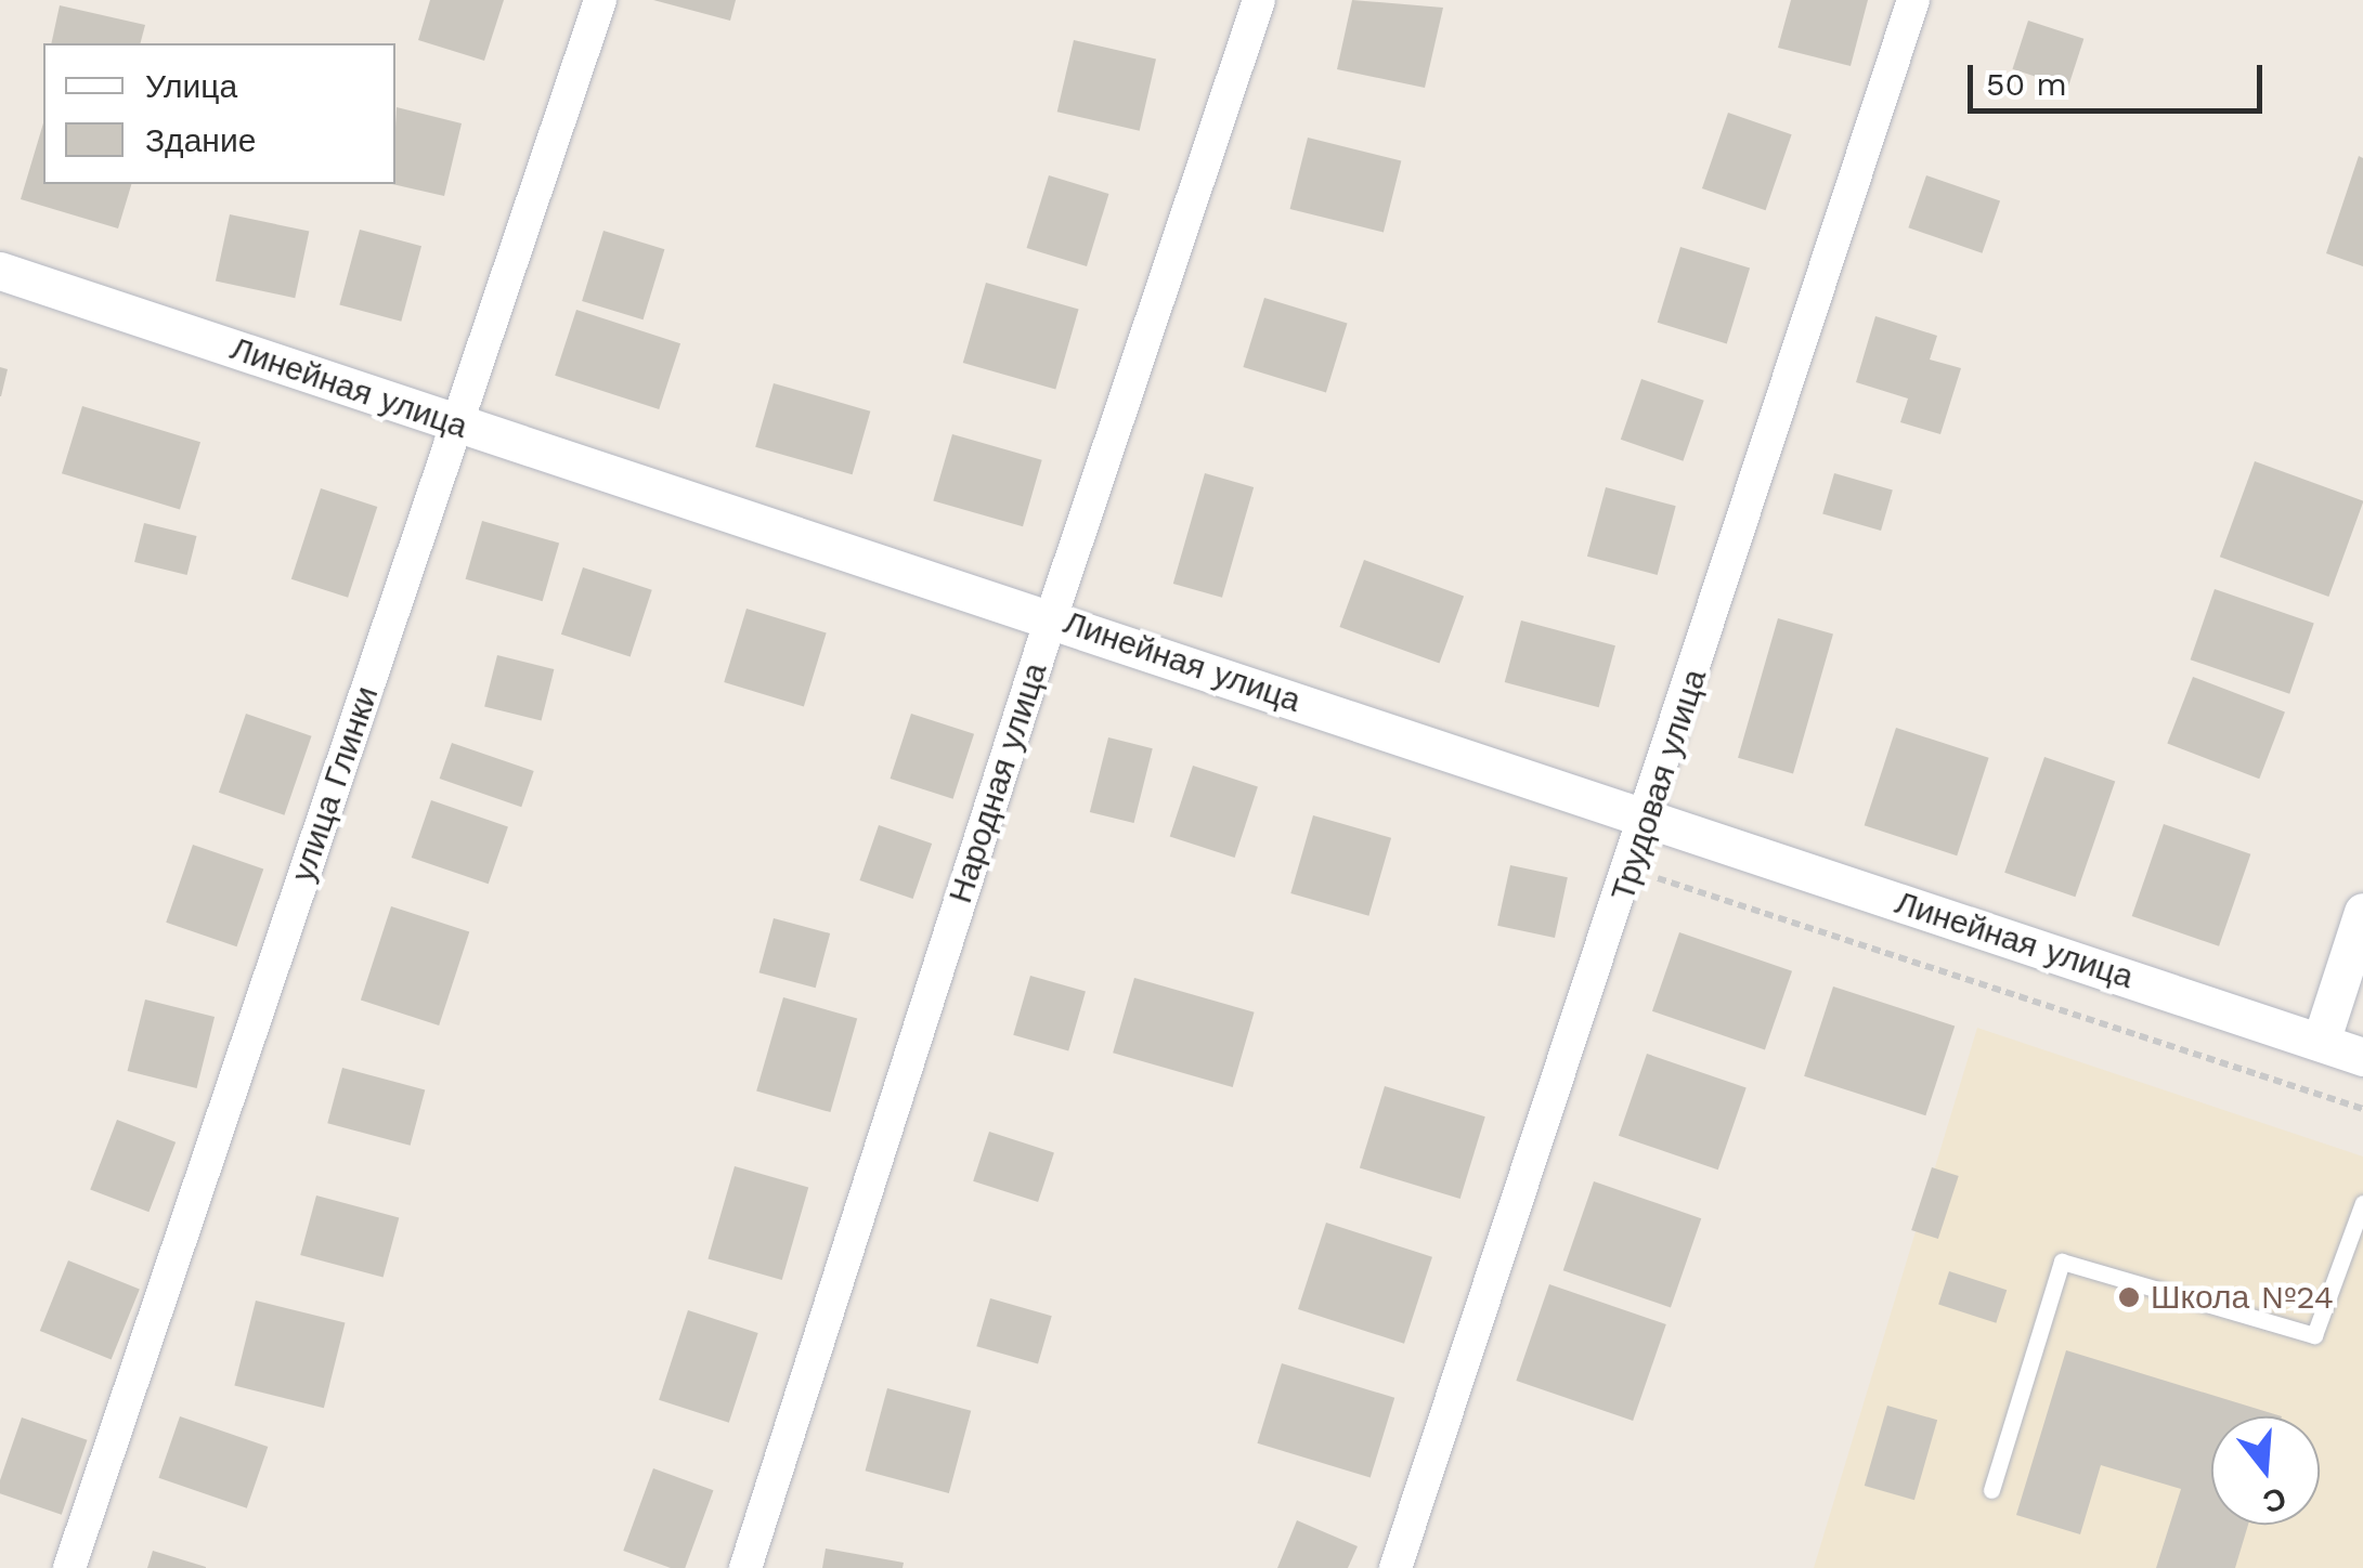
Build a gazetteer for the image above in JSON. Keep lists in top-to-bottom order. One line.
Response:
{"streets":{"street":["Линейная улица","Народная улица","улица Глинки","Трудовая улица"]},"crossings":[["Линейная улица","Народная улица"],["Линейная улица","улица Глинки"],["Линейная улица","Трудовая улица"]],"places":["Школа №24"],"legend":["Улица","Здание"],"scale_bar":"50 m","north":"bottom"}
